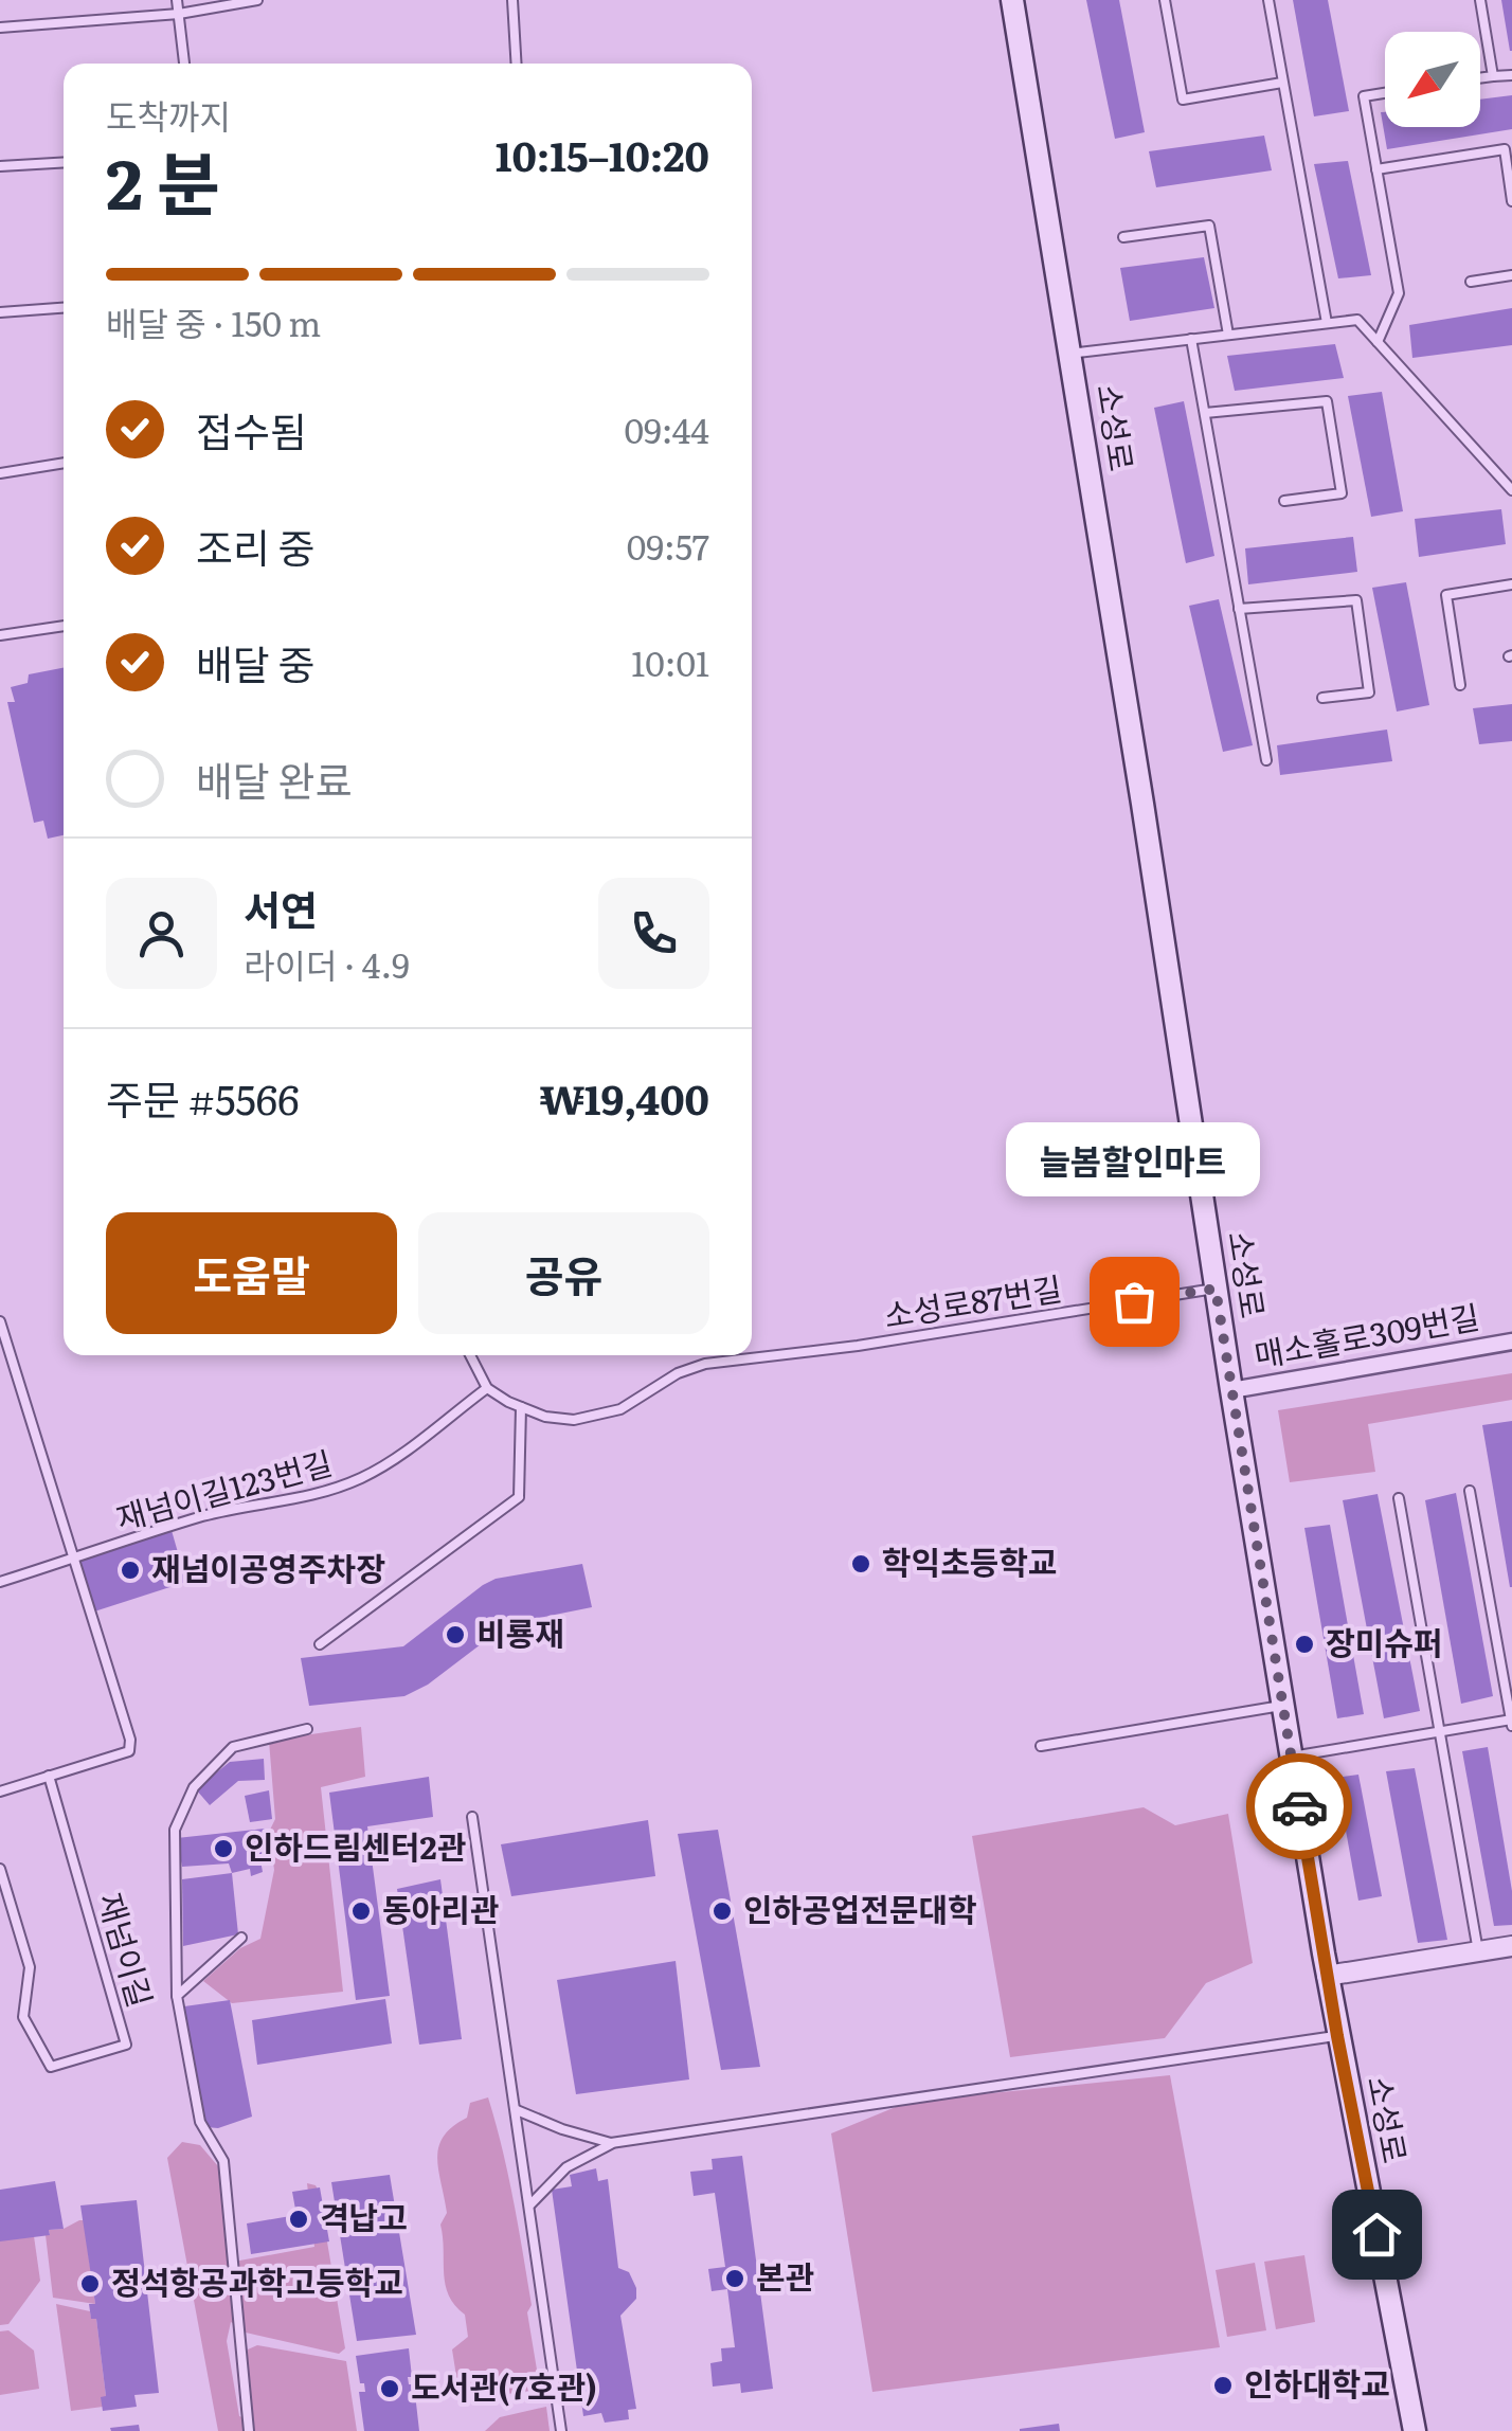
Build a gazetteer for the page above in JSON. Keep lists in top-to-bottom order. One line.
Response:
{"streets":{"main road":["소성로"],"street":["매소홀로309번길"],"lane":["소성로87번길","재넘이길123번길","재넘이길"]},"crossings":[["소성로","소성로87번길"],["소성로","매소홀로309번길"]],"places":["늘봄할인마트","학익초등학교","재넘이공영주차장","비룡재","장미슈퍼","인하드림센터2관","동아리관","인하공업전문대학","격납고","본관","정석항공과학고등학교","인하대학교","도서관(7호관)"],"north":"bottom left","page":{"heading":["2 분","도착까지","10:15–10:20"],"panel":["서연","라이더 · 4.9","주문 #5566","₩19,400"],"bar":"배달 중 · 150 m","list":[["접수됨","09:44"],["조리 중","09:57"],["배달 중","10:01"],"배달 완료"],"bubble":"늘봄할인마트","buttons":["도움말","공유"]}}
